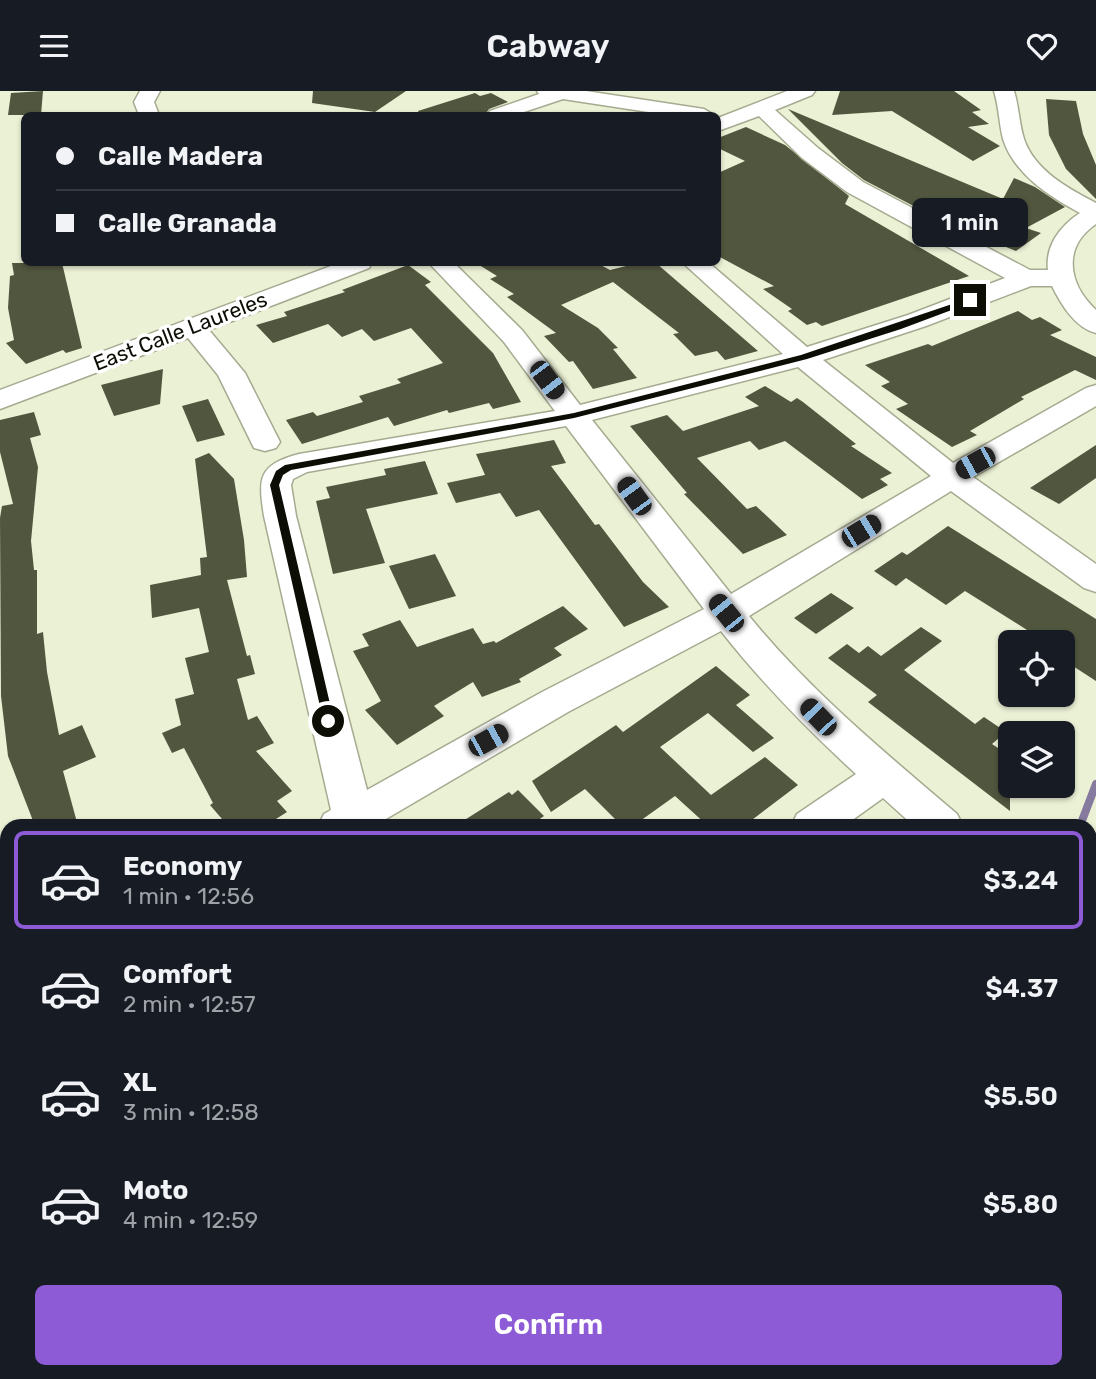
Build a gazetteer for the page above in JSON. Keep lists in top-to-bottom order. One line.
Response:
{"streets":{"street":["East Calle Laureles"]},"page":{"header":"Cabway","banner":["Calle Madera","Calle Granada"],"bubble":"1 min","list":[{"name":"Economy","note":"1 min · 12:56","value":"$3.24"},{"name":"Comfort","note":"2 min · 12:57","value":"$4.37"},{"name":"XL","note":"3 min · 12:58","value":"$5.50"},{"name":"Moto","note":"4 min · 12:59","value":"$5.80"}],"buttons":"Confirm"}}
